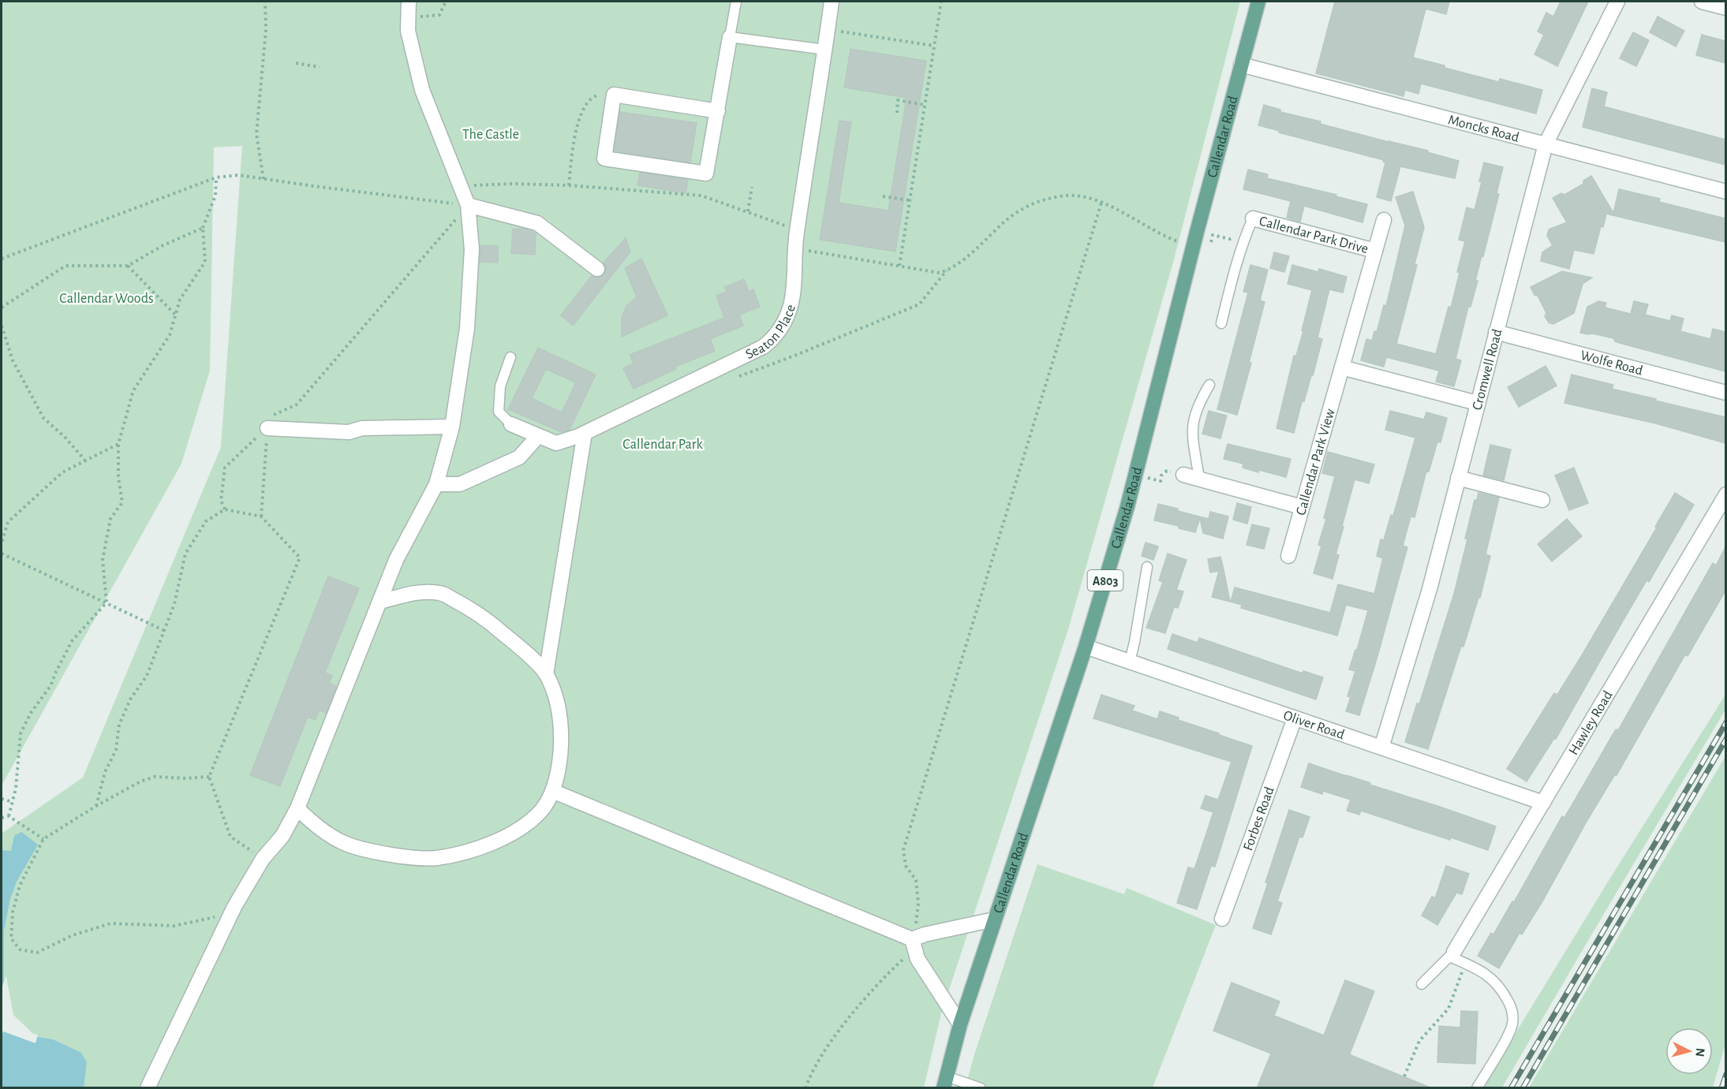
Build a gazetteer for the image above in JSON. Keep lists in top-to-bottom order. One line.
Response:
{"streets":{"main road":["Callendar Road","A803"],"street":["Moncks Road","Callendar Park Drive","Seaton Place","Wolfe Road","Cromwell Road","Callendar Park View","Hawley Road","Oliver Road","Forbes Road"]},"crossings":[["Moncks Road","Callendar Road"],["Moncks Road","Cromwell Road"],["Callendar Road","Oliver Road"],["Callendar Park Drive","Callendar Park View"],["Wolfe Road","Cromwell Road"],["Cromwell Road","Oliver Road"],["Hawley Road","Oliver Road"],["Oliver Road","Forbes Road"]],"parks":["The Castle","Callendar Woods","Callendar Park"],"north":"right"}
